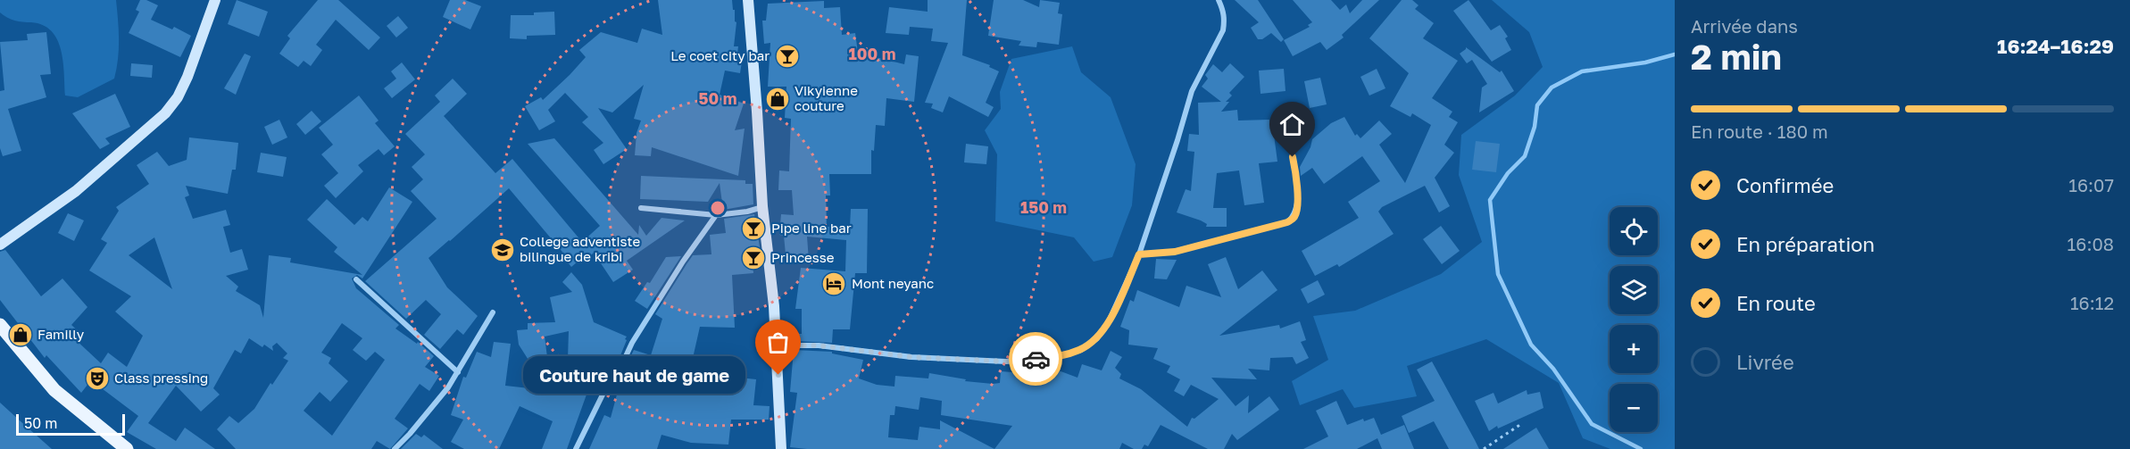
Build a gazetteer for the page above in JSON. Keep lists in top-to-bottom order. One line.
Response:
{"places":{"bar":["Le coet city bar","Pipe line bar","Princesse"],"shop":["Vikyienne couture","Familly"],"school or university":["College adventiste bilingue de kribi"],"hotel":["Mont neyanc"],"other":["Couture haut de game"],"theatre":["Class pressing"]},"scale_bar":"50 m","page":{"heading":["2 min","Arrivée dans","16:24–16:29"],"bar":"En route · 180 m","list":[["Confirmée","16:07"],["En préparation","16:08"],["En route","16:12"],"Livrée"],"map_buttons":["+","−"],"bubble":"Couture haut de game","scale":"50 m"},"rings":["100 m","50 m","150 m"]}
